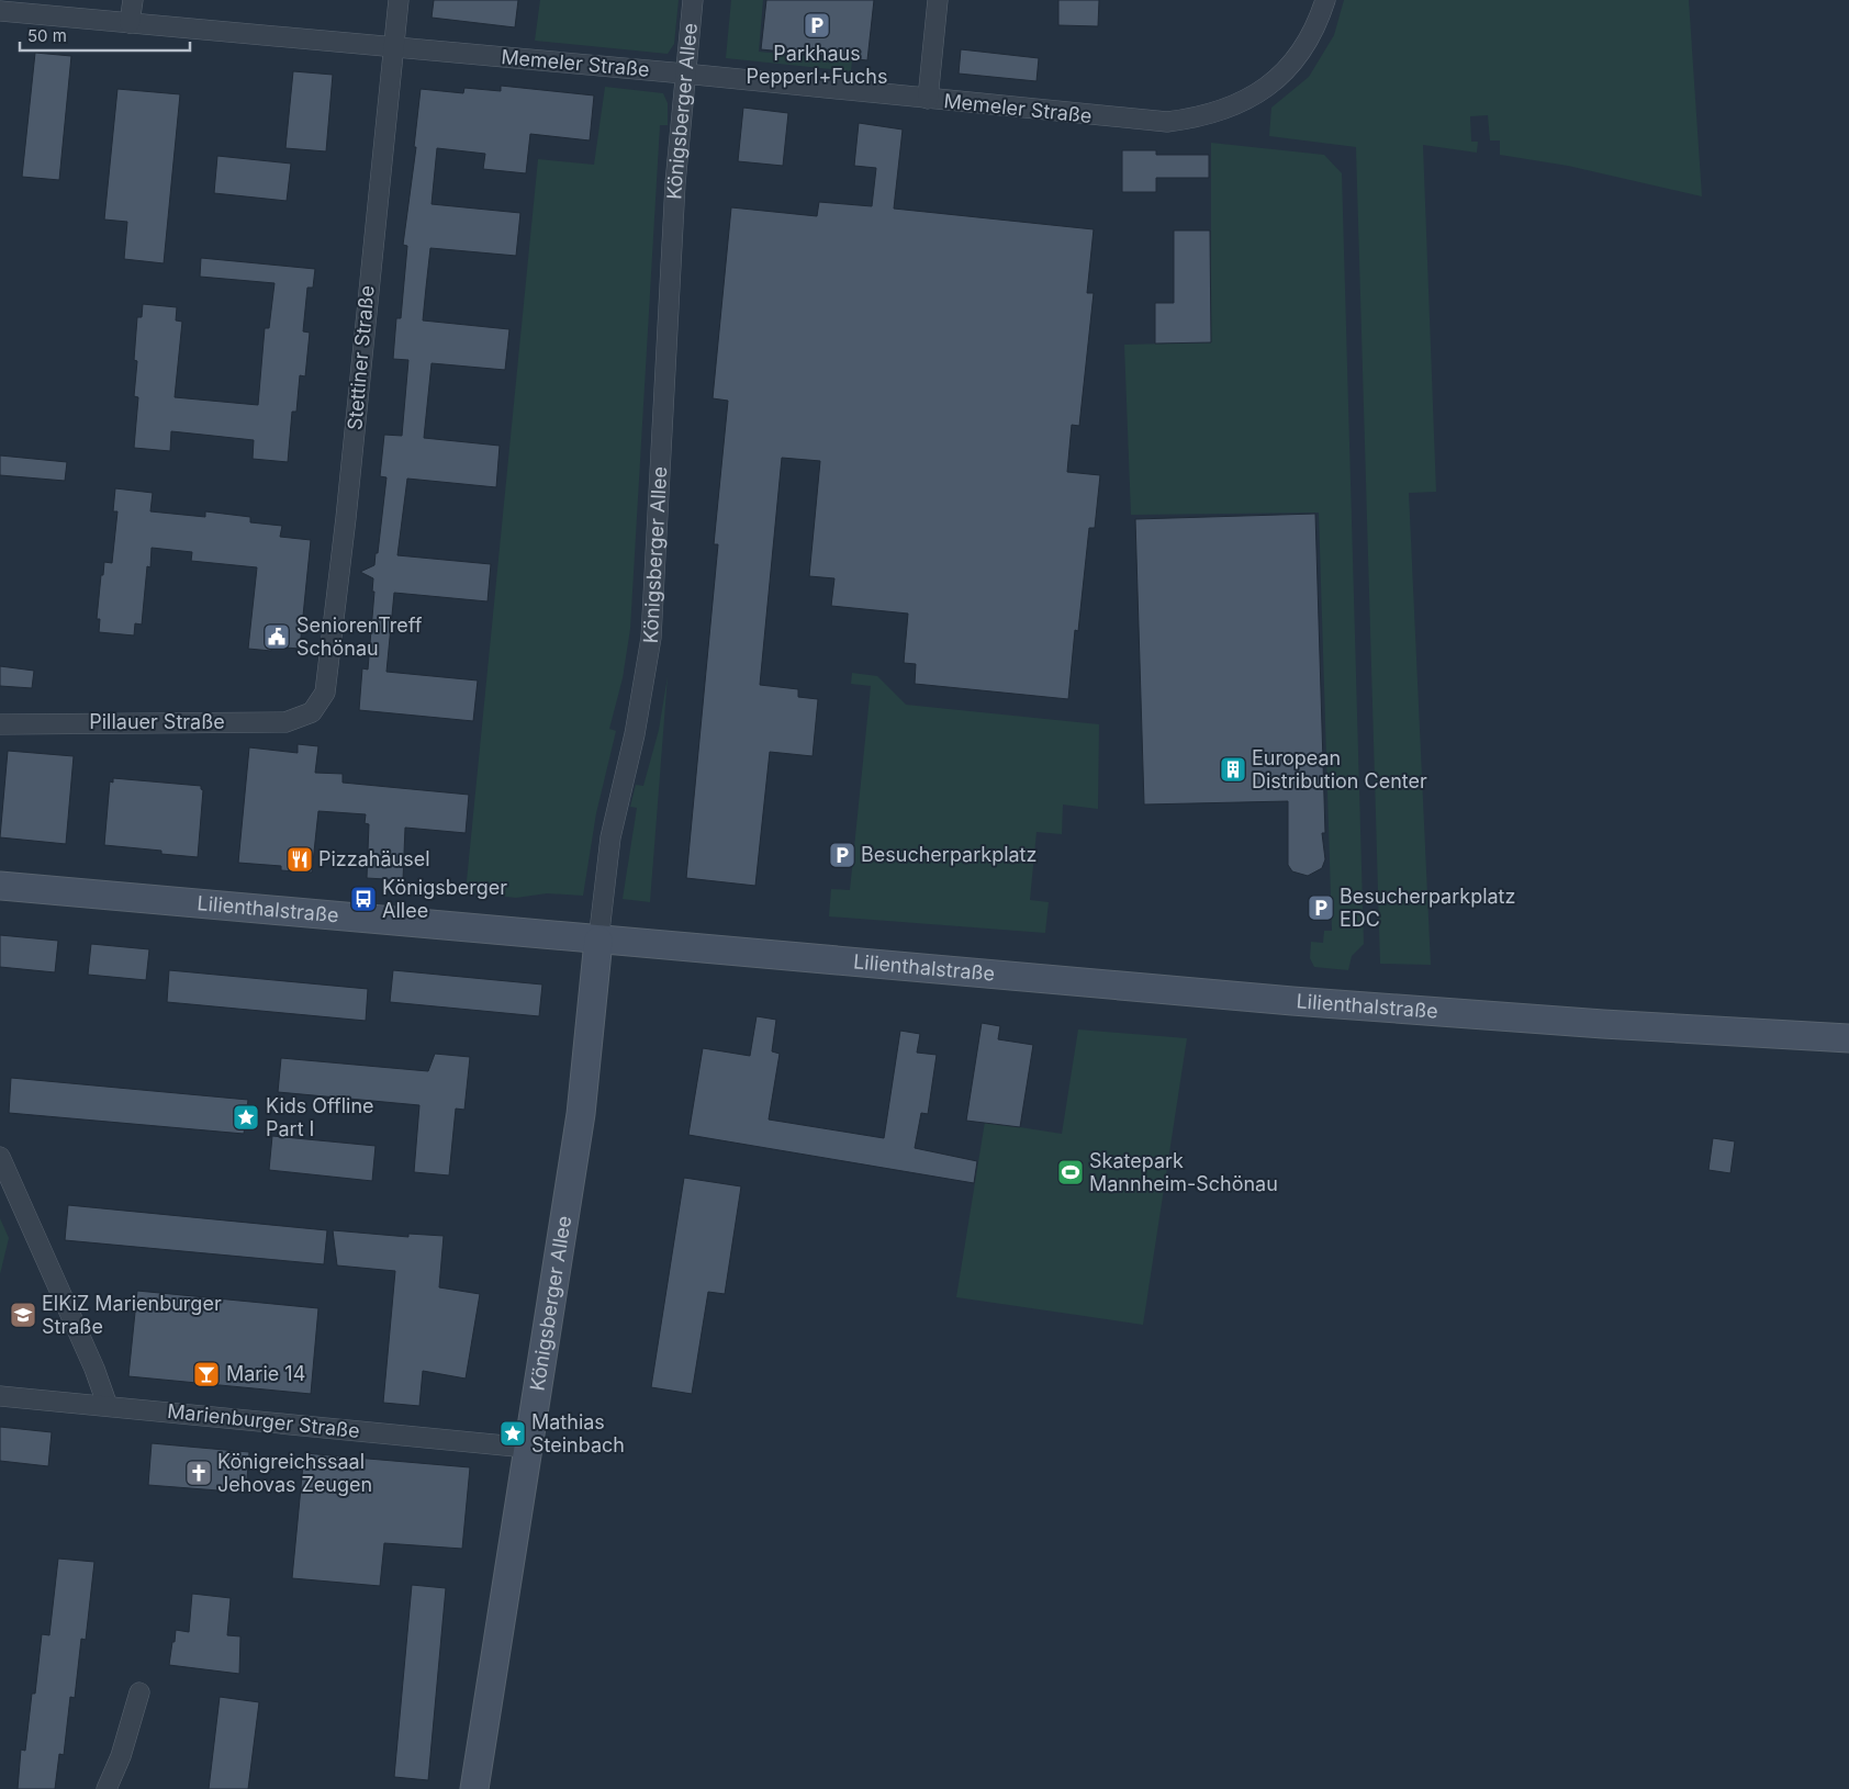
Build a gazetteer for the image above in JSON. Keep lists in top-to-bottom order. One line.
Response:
{"streets":{"street":["Memeler Straße","Königsberger Allee","Stettiner Straße","Pillauer Straße","Lilienthalstraße","Marienburger Straße"]},"crossings":[["Memeler Straße","Königsberger Allee"],["Memeler Straße","Stettiner Straße"],["Königsberger Allee","Lilienthalstraße"],["Königsberger Allee","Marienburger Straße"],["Stettiner Straße","Pillauer Straße"]],"places":{"parking":["Parkhaus Pepperl+Fuchs","Besucherparkplatz","Besucherparkplatz EDC"],"public building":["SeniorenTreff Schönau"],"building":["European Distribution Center"],"restaurant":["Pizzahäusel"],"bus stop":["Königsberger Allee"],"place":["Kids Offline Part I","Mathias Steinbach"],"sports":["Skatepark Mannheim-Schönau"],"school or university":["ElKiZ Marienburger Straße"],"bar":["Marie 14"],"church":["Königreichssaal Jehovas Zeugen"]},"scale_bar":"50 m"}
